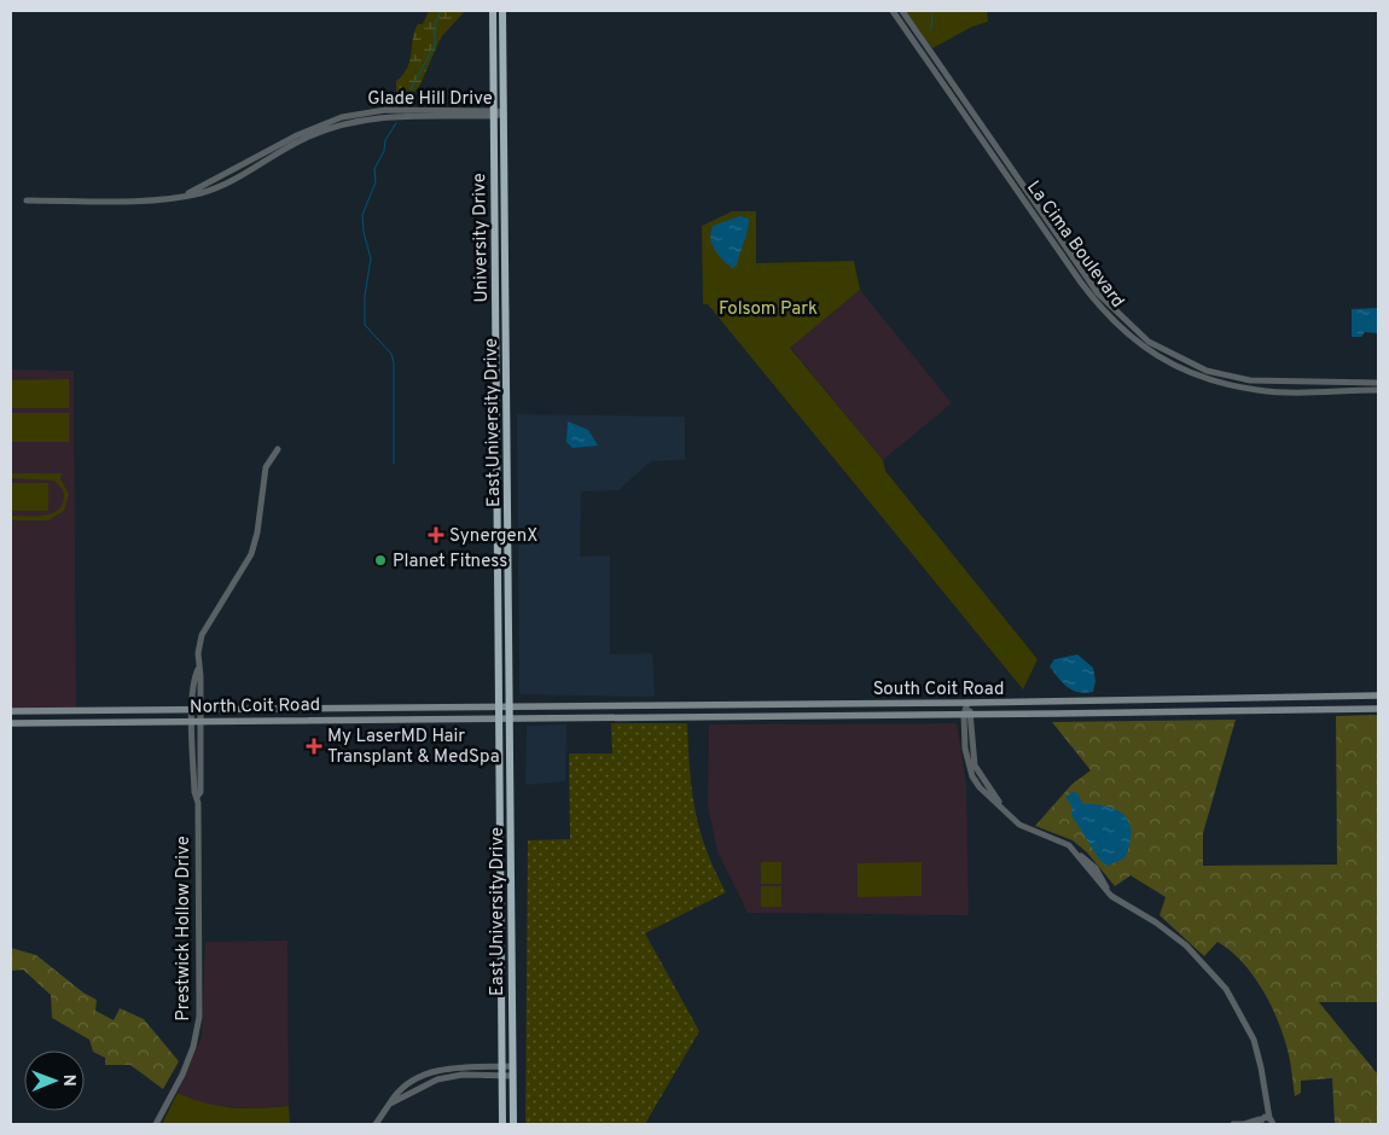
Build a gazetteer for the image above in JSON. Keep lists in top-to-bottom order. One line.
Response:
{"streets":{"highway":["University Drive","East University Drive"],"main road":["South Coit Road","North Coit Road"],"street":["Glade Hill Drive","La Cima Boulevard","Prestwick Hollow Drive"]},"crossings":[["Glade Hill Drive","University Drive"],["Glade Hill Drive","East University Drive"],["University Drive","South Coit Road"],["University Drive","North Coit Road"],["East University Drive","South Coit Road"],["South Coit Road","North Coit Road"],["North Coit Road","Prestwick Hollow Drive"]],"parks":["Folsom Park"],"places":{"health":["SynergenX","My LaserMD Hair Transplant & MedSpa"],"other":["Planet Fitness"]},"north":"right"}
